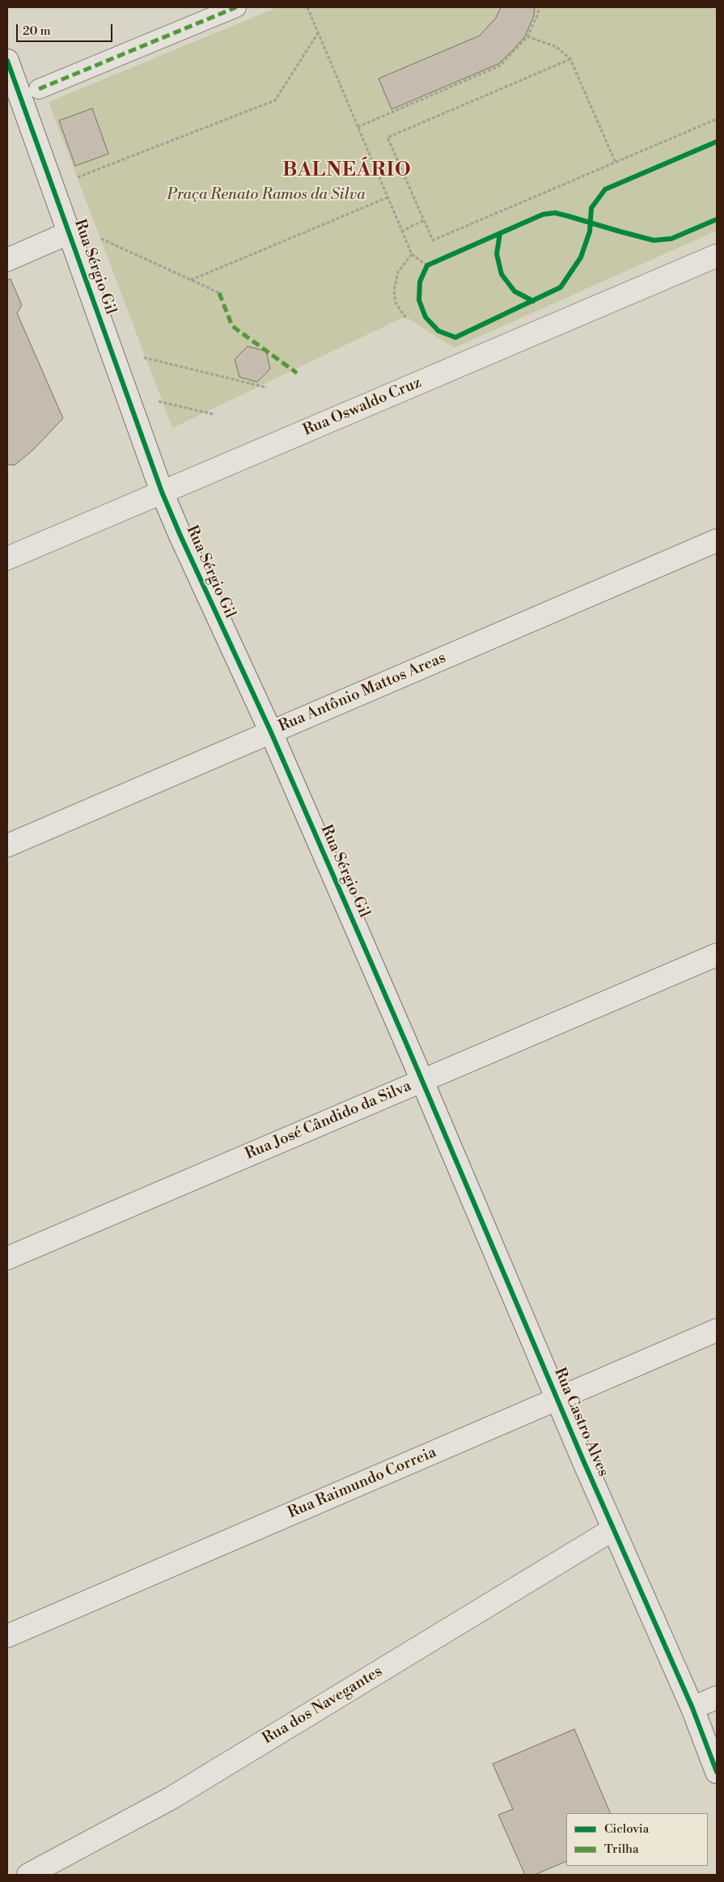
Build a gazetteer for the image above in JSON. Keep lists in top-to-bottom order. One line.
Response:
{"streets":{"street":["Rua Sérgio Gil","Rua Oswaldo Cruz","Rua Antônio Mattos Areas","Rua José Cândido da Silva","Rua Castro Alves","Rua Raimundo Correia","Rua dos Navegantes"]},"crossings":[["Rua Sérgio Gil","Rua Oswaldo Cruz"],["Rua Sérgio Gil","Rua Antônio Mattos Areas"],["Rua Sérgio Gil","Rua José Cândido da Silva"],["Rua Sérgio Gil","Rua Castro Alves"],["Rua José Cândido da Silva","Rua Castro Alves"],["Rua Castro Alves","Rua Raimundo Correia"],["Rua Castro Alves","Rua dos Navegantes"]],"districts":["BALNEÁRIO"],"parks":["Praça Renato Ramos da Silva"],"legend":["Ciclovia","Trilha"],"scale_bar":"20 m"}
